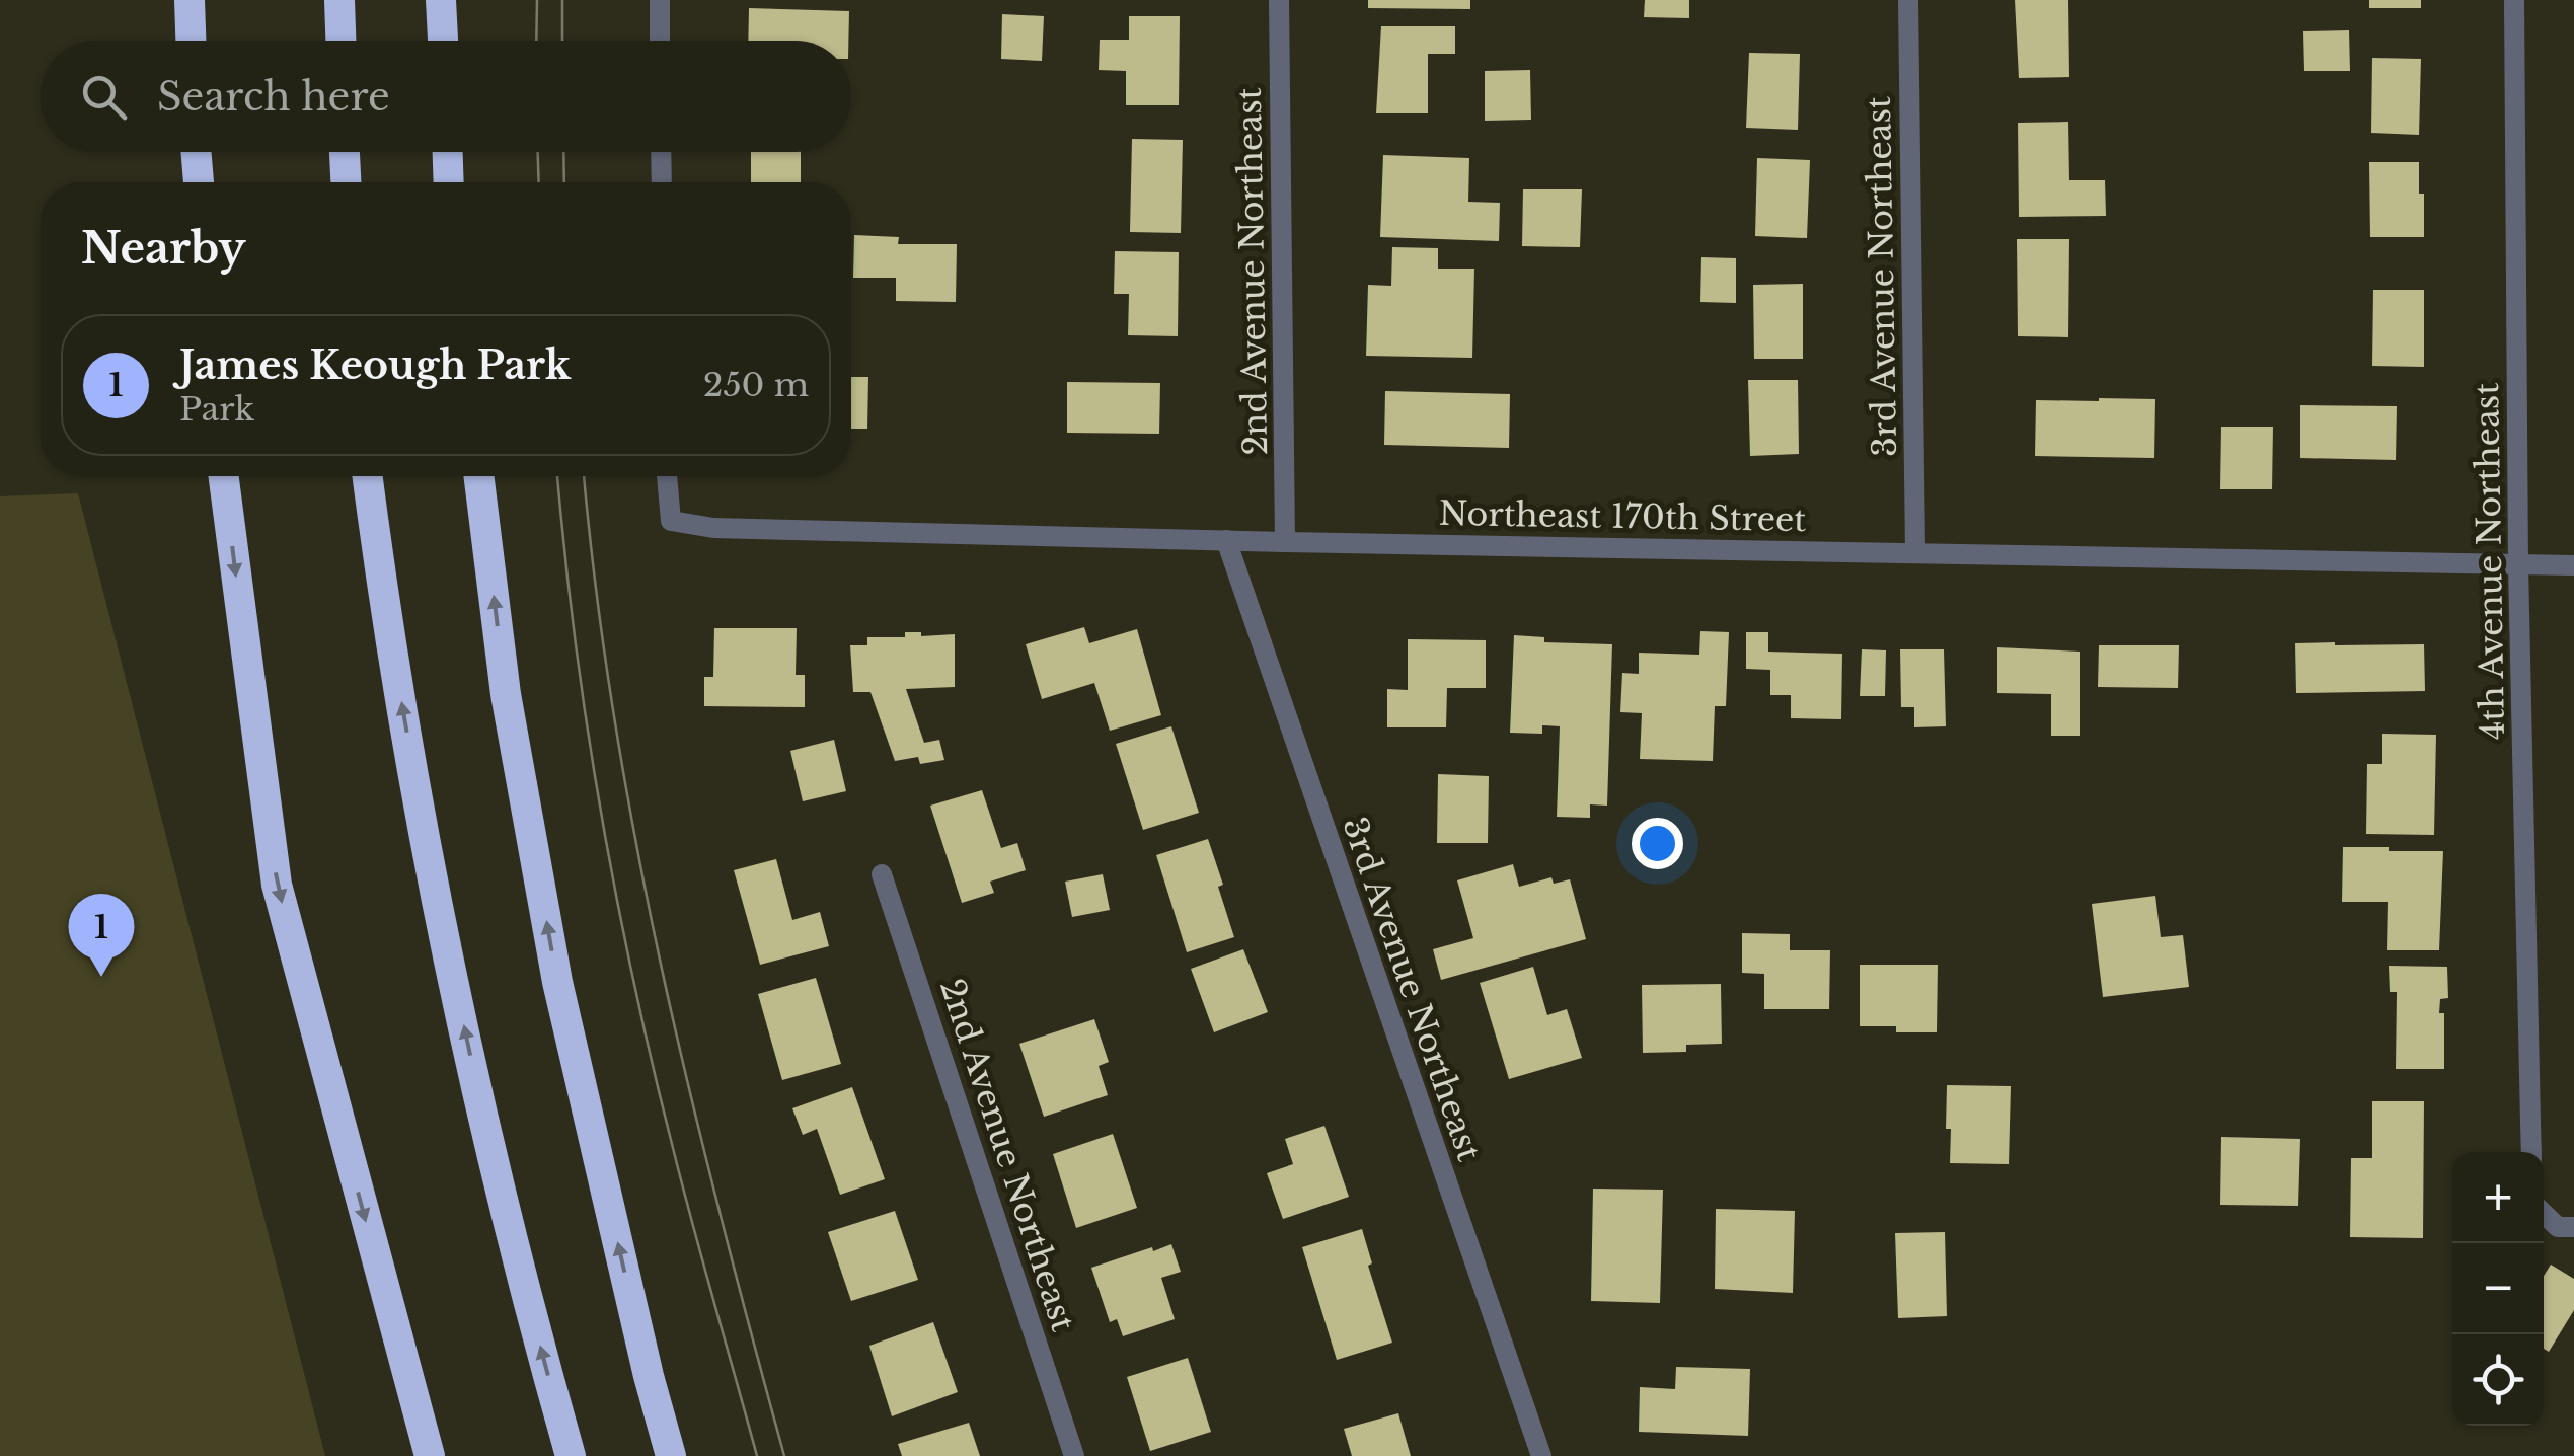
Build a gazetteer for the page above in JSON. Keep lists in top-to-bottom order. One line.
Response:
{"streets":{"street":["2nd Avenue Northeast","3rd Avenue Northeast","Northeast 170th Street","4th Avenue Northeast"]},"crossings":[["2nd Avenue Northeast","Northeast 170th Street"],["3rd Avenue Northeast","Northeast 170th Street"],["Northeast 170th Street","4th Avenue Northeast"]],"page":{"search":"Search here","heading":"Nearby","list":[{"mark":"1","name":"James Keough Park","note":"Park","value":"250 m"}],"pins":"1","map_buttons":["+","−"]}}
